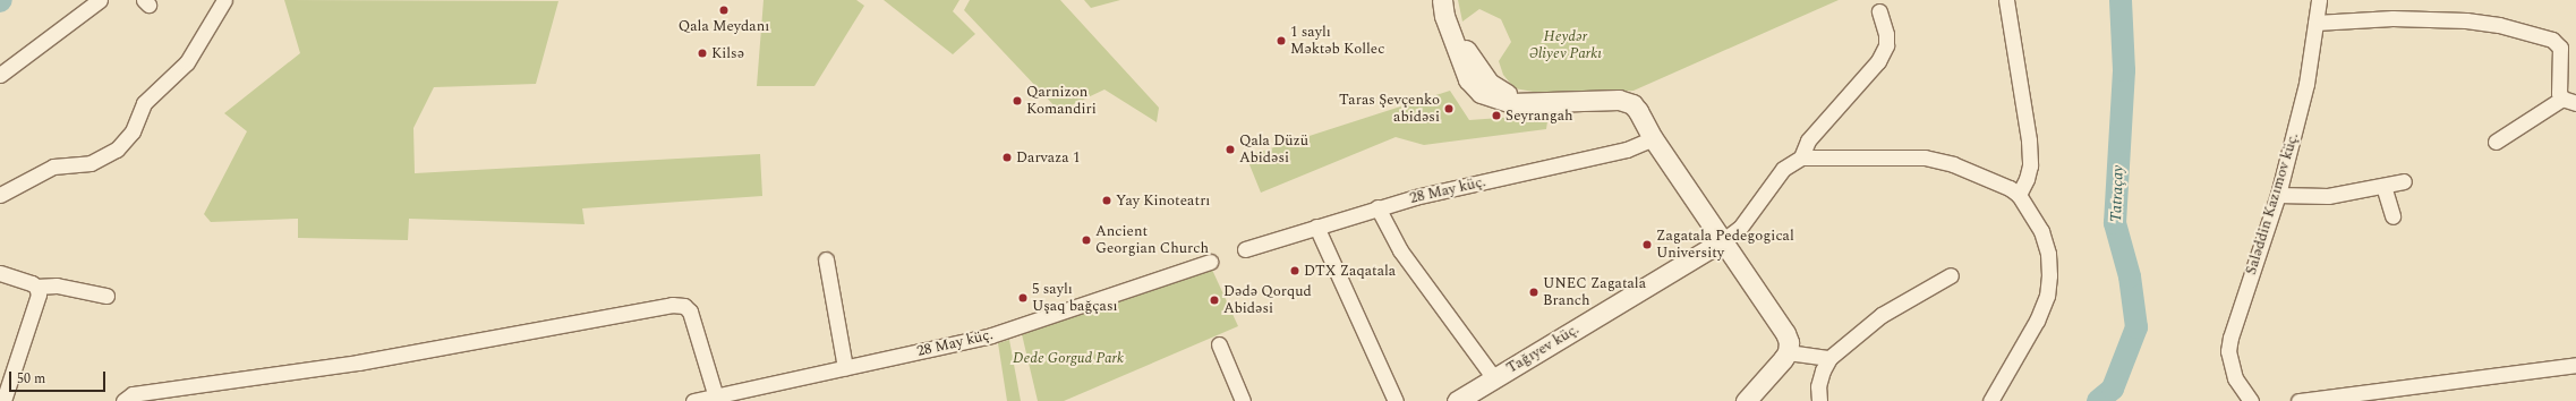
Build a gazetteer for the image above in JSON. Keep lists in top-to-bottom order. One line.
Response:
{"streets":{"street":["28 May küç.","Saləddin Kazımov küç.","Tağıyev küç."]},"water":["Tatraçay"],"parks":["Heydər Əliyev Parkı","Dede Gorgud Park"],"places":["Qala Meydanı","1 saylı Məktəb Kollec","Kilsə","Qarnizon Komandiri","Taras Şevçenko abidəsi","Seyrangah","Qala Düzü Abidəsi","Darvaza 1","Yay Kinoteatrı","Ancient Georgian Church","Zagatala Pedegogical University","DTX Zaqatala","UNEC Zagatala Branch","5 saylı Uşaq bağçası","Dədə Qorqud Abidəsi"],"scale_bar":"50 m"}
